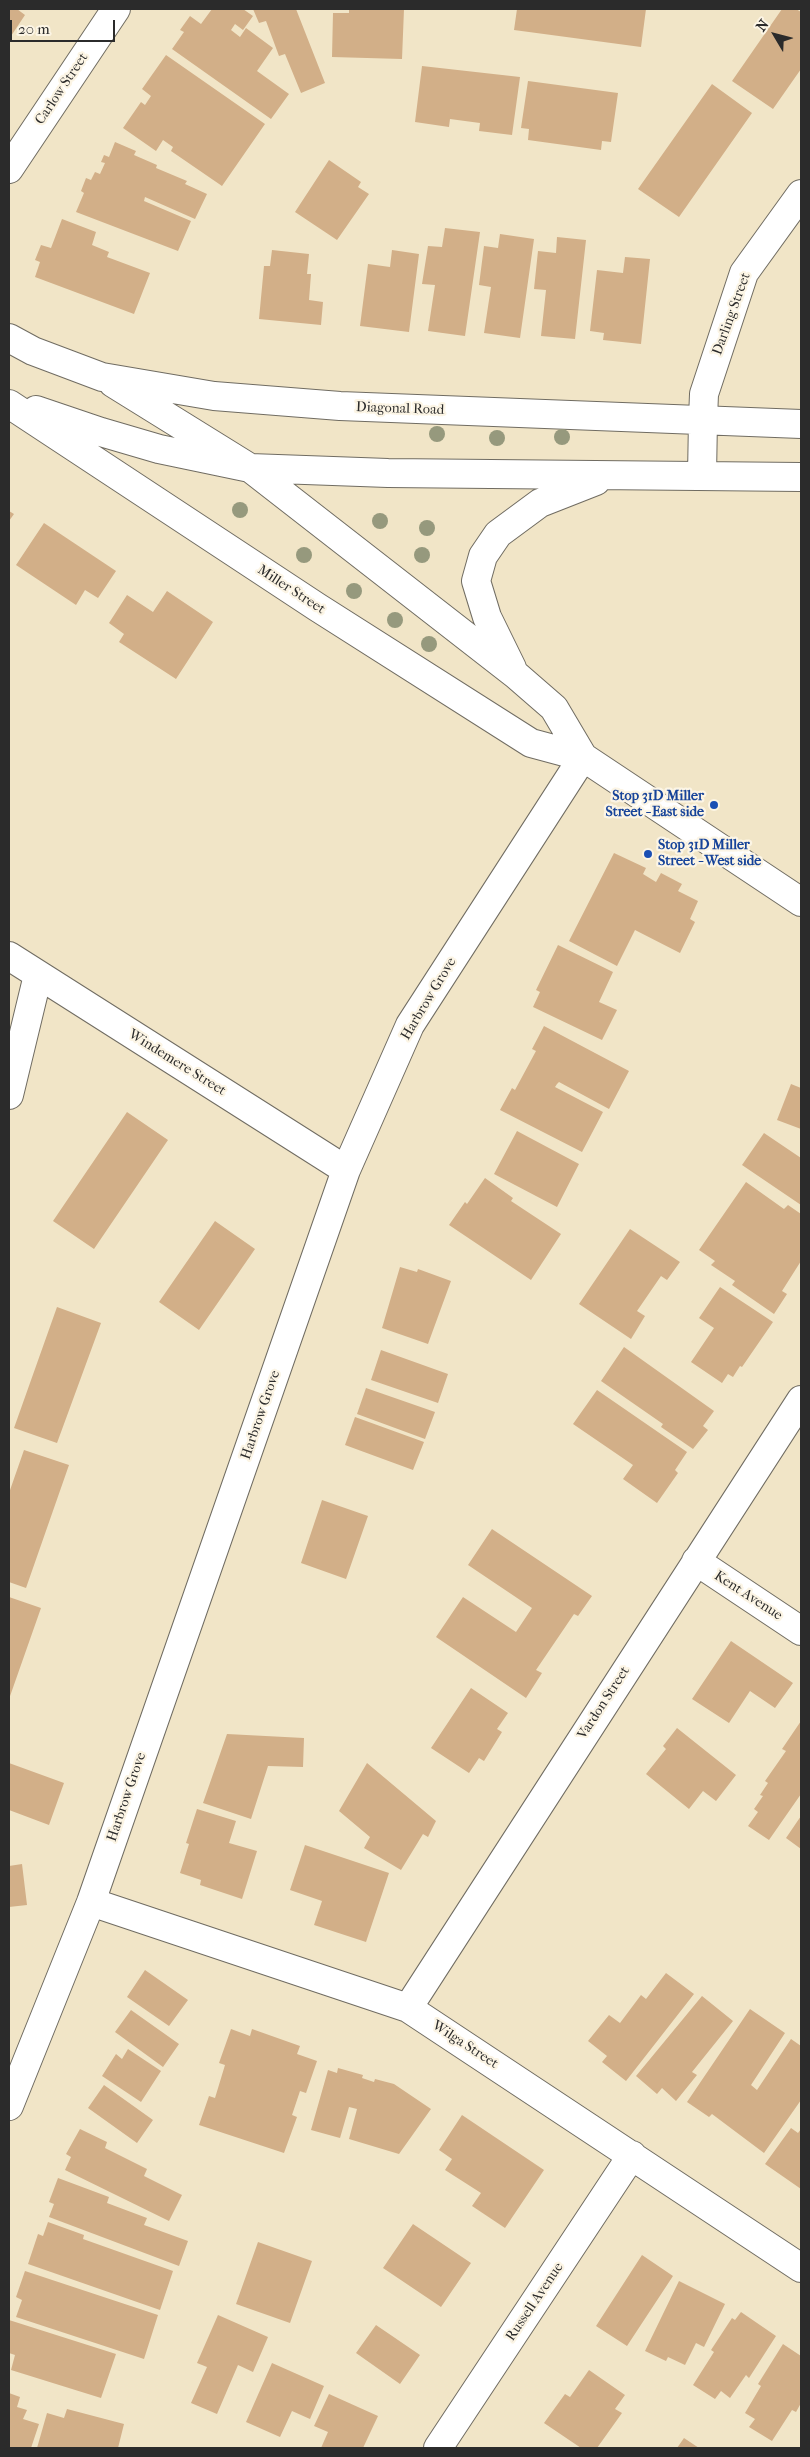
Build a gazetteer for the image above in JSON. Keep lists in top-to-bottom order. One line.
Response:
{"streets":{"street":["Carlow Street","Darling Street","Diagonal Road","Miller Street","Harbrow Grove","Windemere Street","Kent Avenue","Vardon Street","Wilga Street","Russell Avenue"]},"crossings":[["Darling Street","Diagonal Road"],["Diagonal Road","Miller Street"],["Miller Street","Harbrow Grove"],["Harbrow Grove","Windemere Street"],["Harbrow Grove","Wilga Street"],["Kent Avenue","Vardon Street"],["Vardon Street","Wilga Street"],["Wilga Street","Russell Avenue"]],"places":["Stop 31D Miller Street - East side","Stop 31D Miller Street - West side"],"scale_bar":"20 m","north":"top left"}
